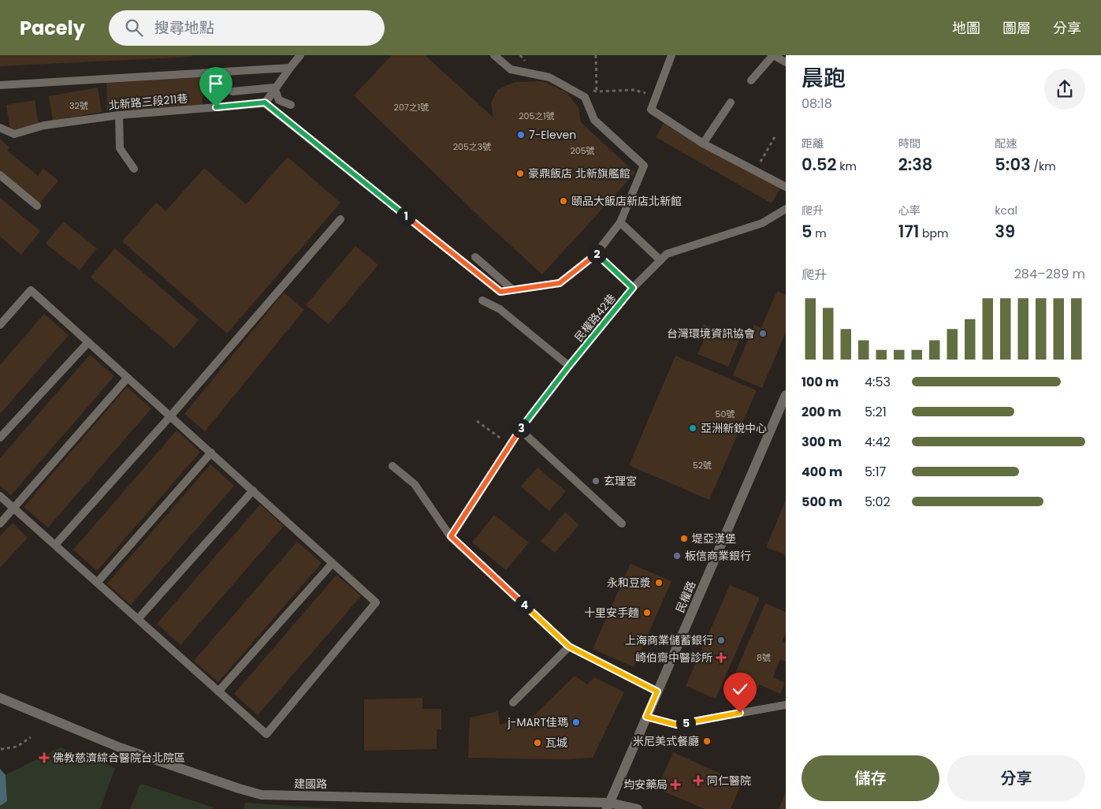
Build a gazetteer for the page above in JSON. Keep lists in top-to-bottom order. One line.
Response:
{"streets":{"street":["民權路","建國路"],"lane":["北新路三段211巷","民權路42巷"]},"crossings":[["民權路","建國路"]],"places":{"other":["7-Eleven","豪鼎飯店 北新旗艦館","頤品大飯店新店北新館","台灣環境資訊協會","亞洲新銳中心","玄理宮","堤亞漢堡","板信商業銀行","永和豆漿","十里安手麵","上海商業儲蓄銀行","j-MART佳瑪","米尼美式餐廳","瓦城"],"health":["崎伯齋中醫診所","佛教慈濟綜合醫院台北院區","同仁醫院","均安藥局"]},"house_numbers":["32號","207之1號","205之1號","205之3號","205號","50號","52號","8號"],"page":{"header":"Pacely","search":"搜尋地點","nav":["地圖","圖層","分享"],"heading":["晨跑","08:18"],"stats":[["距離","0.52 km"],["時間","2:38"],["配速","5:03 /km"],["爬升","5 m"],["心率","171 bpm"],["kcal","39"]],"pins":["1","2","3","4","5"],"chart":["爬升","284–289 m"],"list":[{"name":"100 m","note":"4:53"},{"name":"200 m","note":"5:21"},{"name":"300 m","note":"4:42"},{"name":"400 m","note":"5:17"},{"name":"500 m","note":"5:02"}],"buttons":["儲存","分享"]}}
